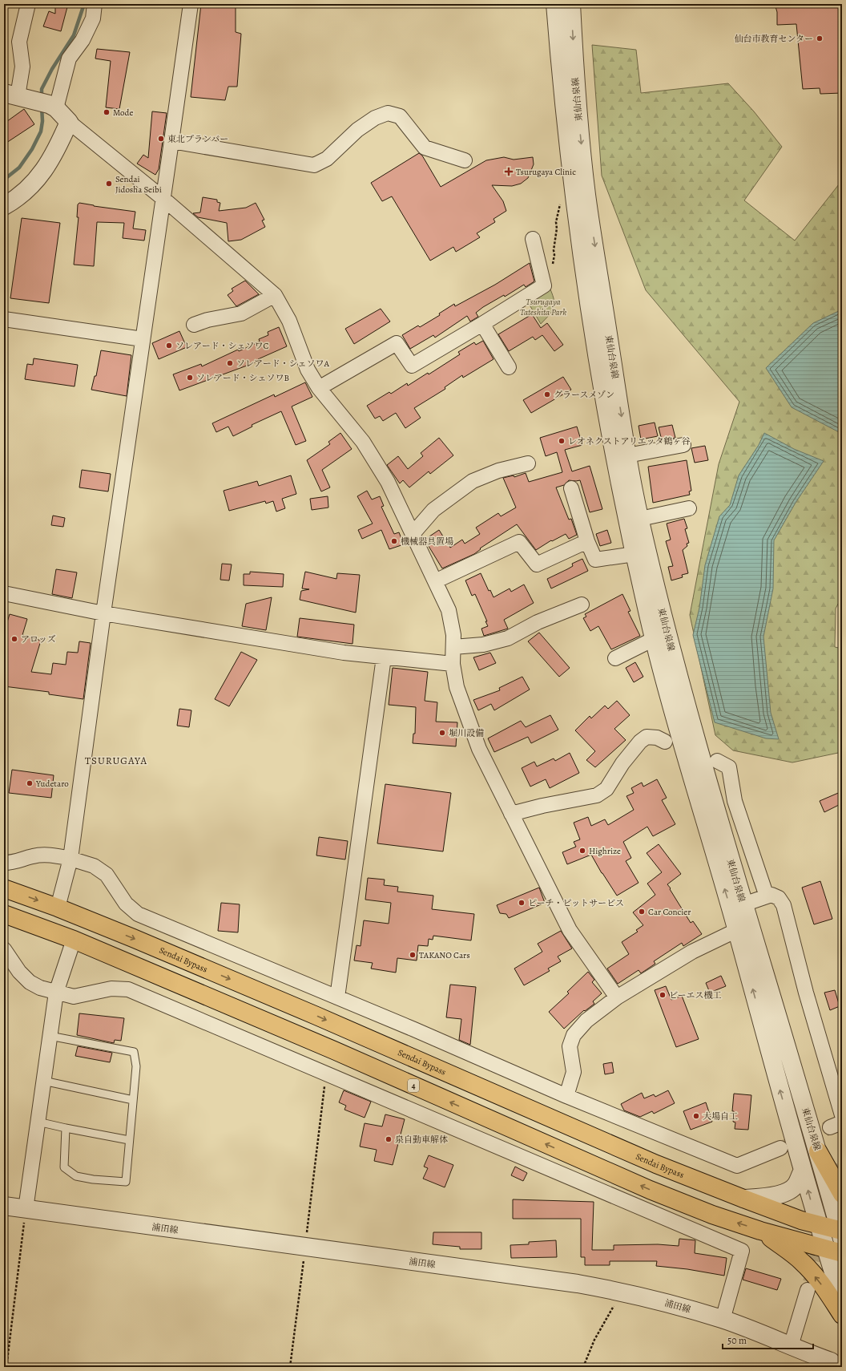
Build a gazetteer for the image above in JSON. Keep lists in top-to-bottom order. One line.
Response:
{"streets":{"highway":["Sendai Bypass","4"],"street":["東仙台泉線","浦田線"]},"crossings":[["東仙台泉線","Sendai Bypass"]],"districts":["TSURUGAYA"],"parks":["Tsurugaya Tateshita Park"],"places":{"other":["仙台市教育センター","Mode","東北プランバー","Sendai Jidosha Seibi","ソレアード・シェソワC","ソレアード・シェソワA","ソレアード・シェソワB","グラースメゾン","レオネクストアリエッタ鶴ヶ谷","機械器具置場","アロッズ","堀川設備","Yudetaro","Highrize","ピーチ・ピットサービス","Car Concier","TAKANO Cars","ビーエス機工","大場自工","泉自動車解体"],"health":["Tsurugaya Clinic"]},"scale_bar":"50 m"}
